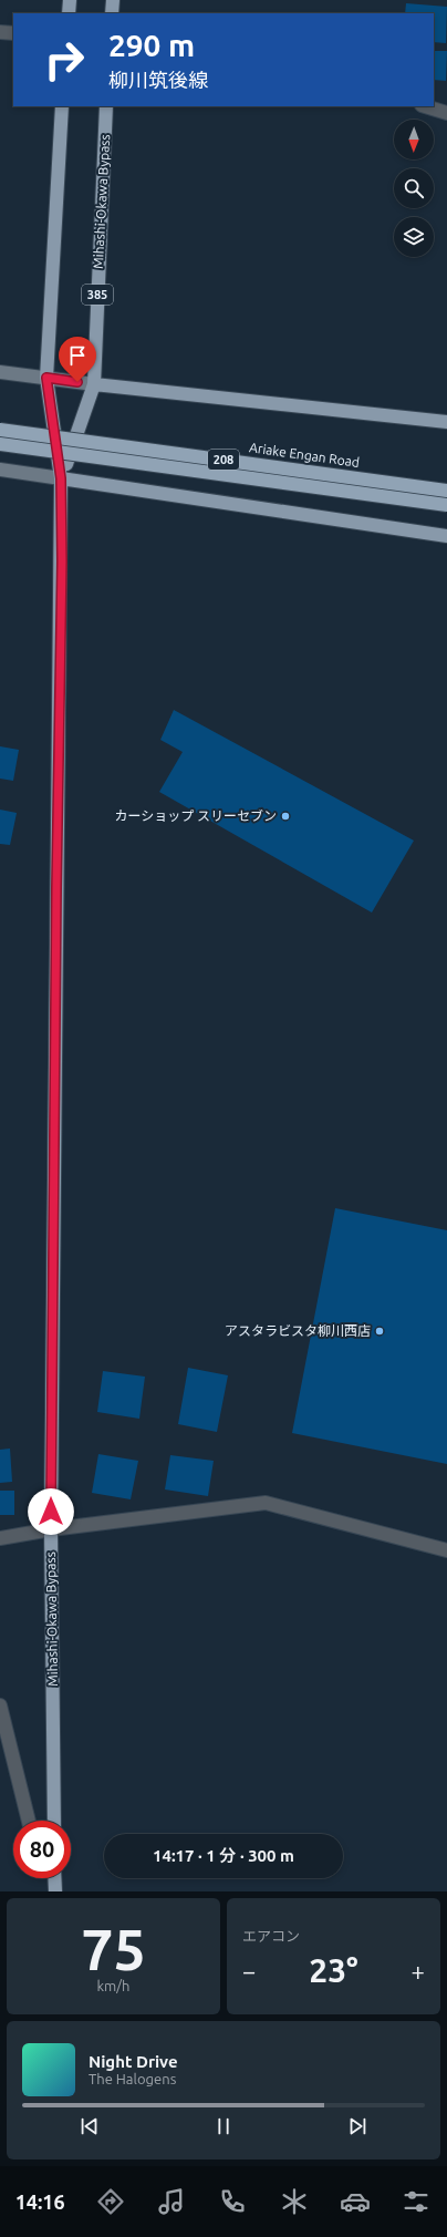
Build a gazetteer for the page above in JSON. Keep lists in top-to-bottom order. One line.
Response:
{"streets":{"highway":["Mihashi-Okawa Bypass","385","Ariake Engan Road","208"]},"places":["カーショップ スリーセブン","アスタラビスタ柳川西店"],"north":"bottom","page":{"turn":["290 m","柳川筑後線"],"limit":"80","trip":"14:17 · 1 分 · 300 m","tile":[["75","km/h"],"エアコン"],"heat":["−","23°","+"],"song":["Night Drive","The Halogens"],"tabs":"14:16"}}
